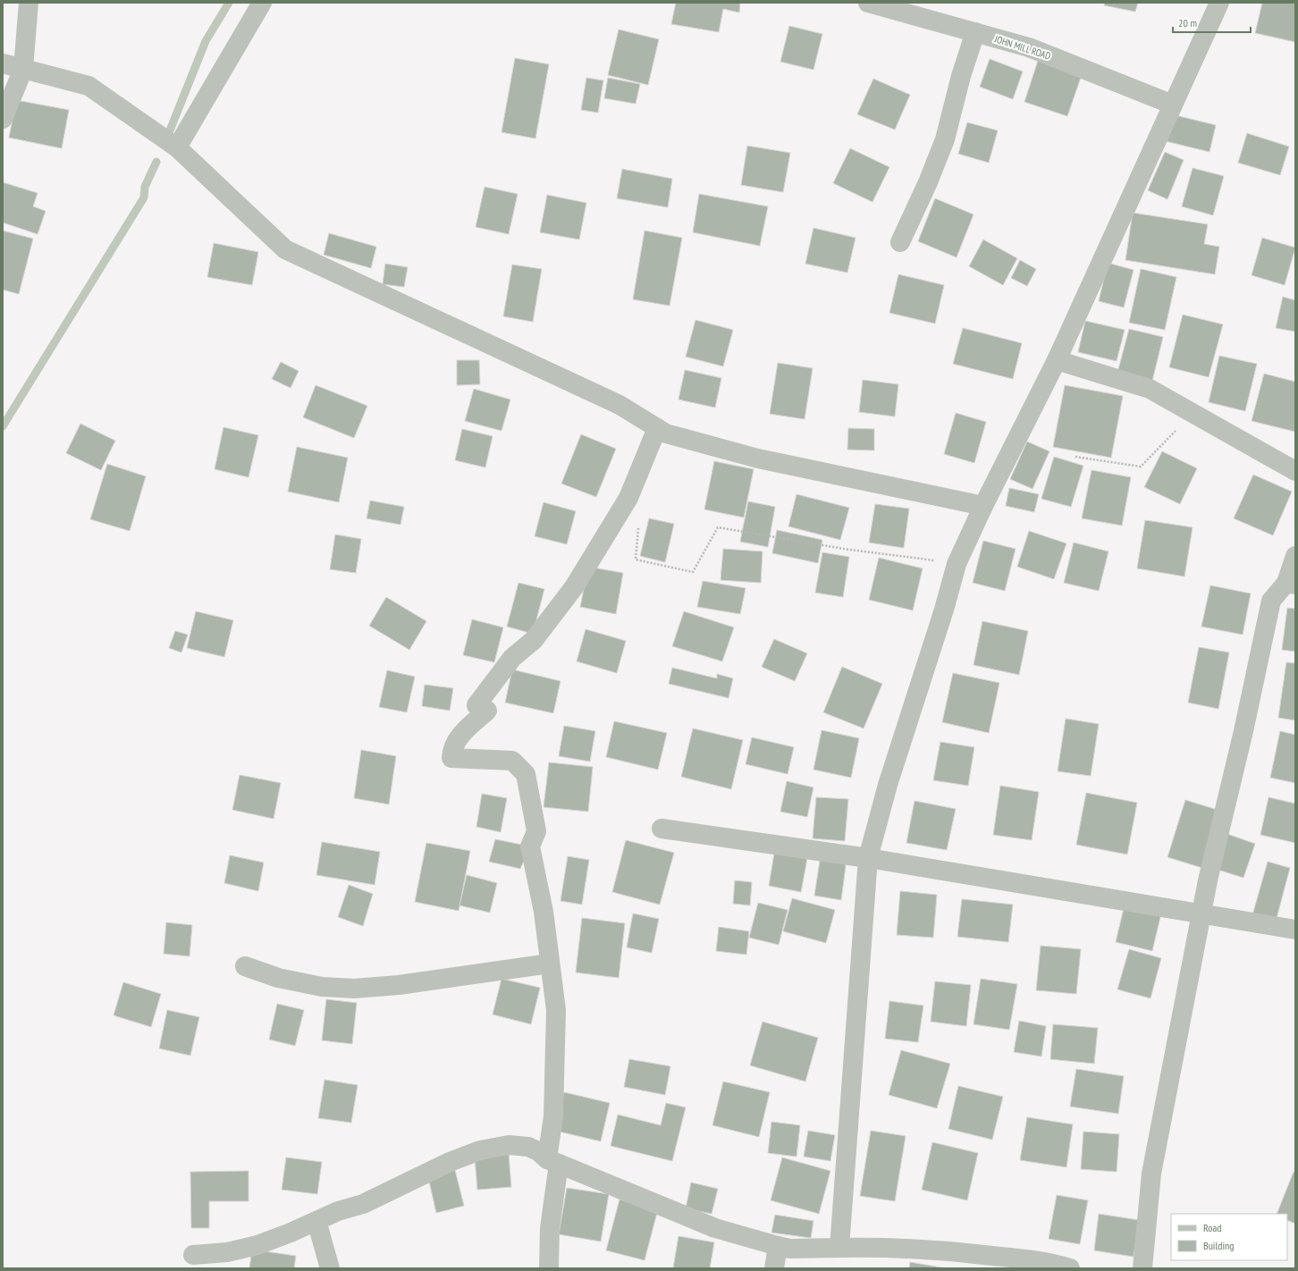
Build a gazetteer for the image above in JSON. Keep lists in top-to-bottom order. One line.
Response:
{"streets":{"street":["JOHN MILL ROAD"]},"legend":["Road","Building"],"scale_bar":"20 m"}
